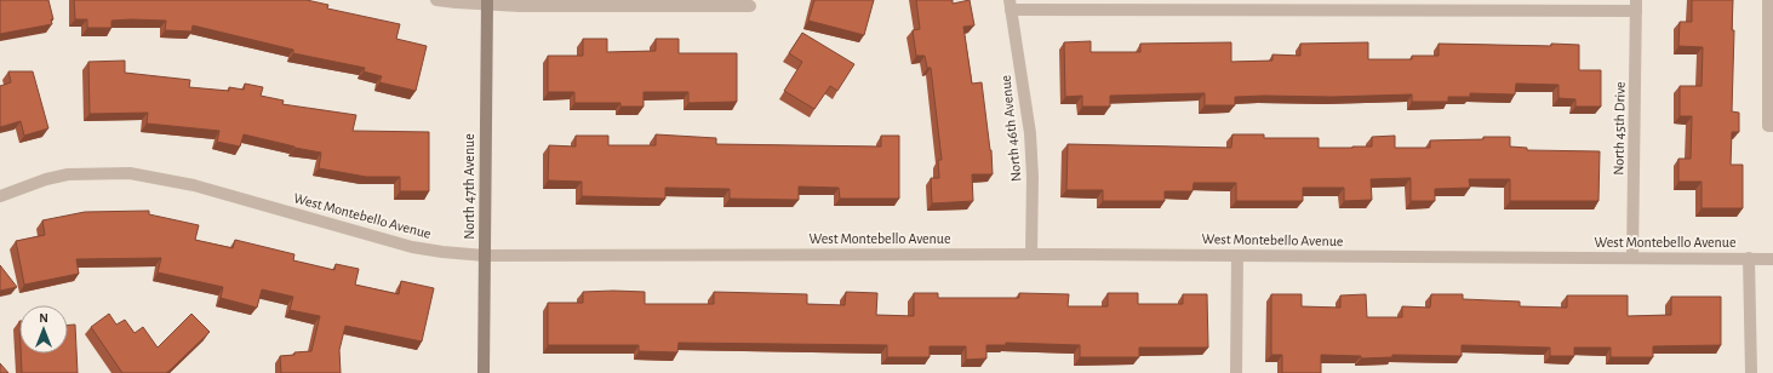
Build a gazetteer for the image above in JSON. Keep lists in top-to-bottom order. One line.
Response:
{"streets":{"street":["North 46th Avenue","North 45th Drive","North 47th Avenue","West Montebello Avenue"]},"crossings":[["North 46th Avenue","West Montebello Avenue"],["North 45th Drive","West Montebello Avenue"],["North 47th Avenue","West Montebello Avenue"]],"north":"top"}
